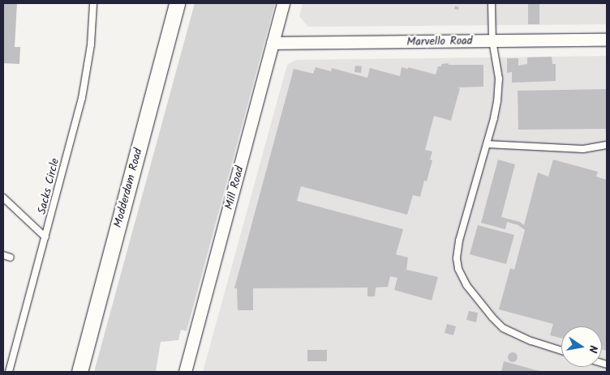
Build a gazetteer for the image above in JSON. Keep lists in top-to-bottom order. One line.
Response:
{"streets":{"street":["Marvello Road","Modderdam Road","Mill Road"],"lane":["Sacks Circle"]},"crossings":[["Marvello Road","Mill Road"]],"north":"right"}
